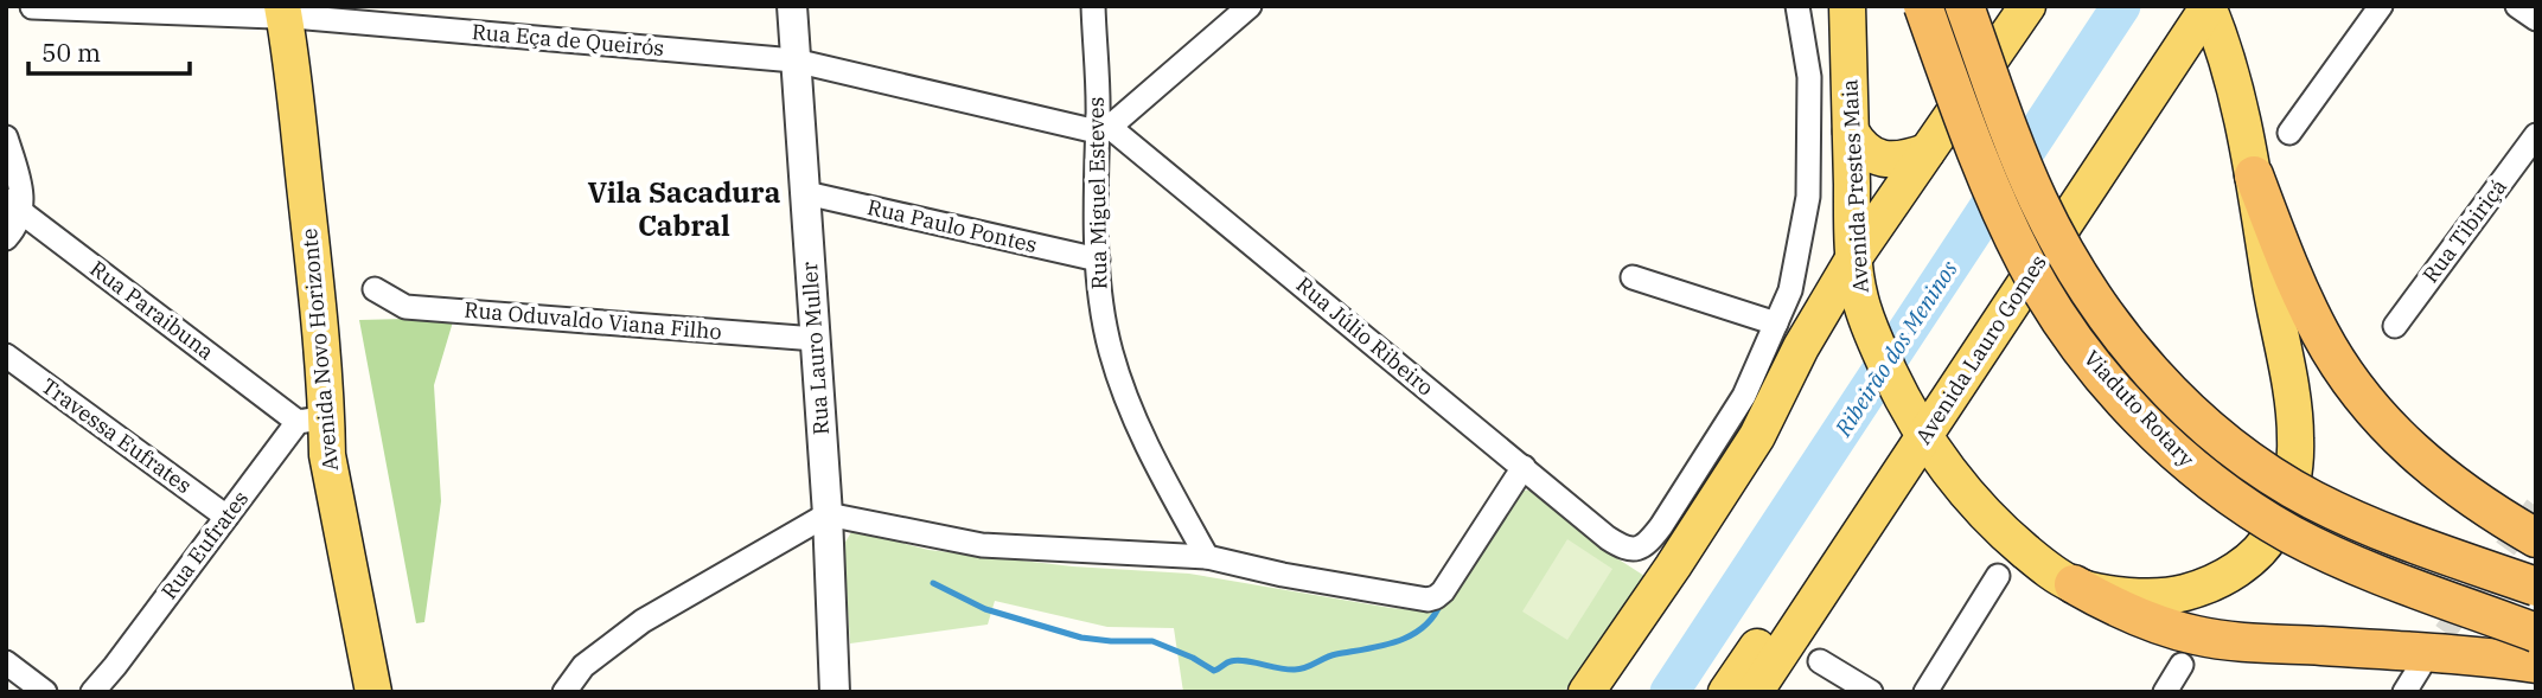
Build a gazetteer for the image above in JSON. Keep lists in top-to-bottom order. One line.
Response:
{"streets":{"highway":["Viaduto Rotary"],"main road":["Avenida Prestes Maia","Avenida Novo Horizonte","Avenida Lauro Gomes"],"street":["Rua Eça de Queirós","Rua Miguel Esteves","Rua Paulo Pontes","Rua Tibiriçá","Rua Paraibuna","Rua Oduvaldo Viana Filho","Rua Júlio Ribeiro","Rua Lauro Muller","Travessa Eufrates","Rua Eufrates"]},"crossings":[["Rua Eça de Queirós","Rua Miguel Esteves"],["Rua Eça de Queirós","Rua Júlio Ribeiro"],["Rua Eça de Queirós","Rua Lauro Muller"],["Rua Eça de Queirós","Avenida Novo Horizonte"],["Avenida Prestes Maia","Avenida Lauro Gomes"],["Rua Miguel Esteves","Rua Paulo Pontes"],["Rua Miguel Esteves","Rua Júlio Ribeiro"],["Rua Paulo Pontes","Rua Lauro Muller"],["Rua Paraibuna","Avenida Novo Horizonte"],["Rua Paraibuna","Rua Eufrates"],["Rua Oduvaldo Viana Filho","Rua Lauro Muller"],["Avenida Novo Horizonte","Rua Eufrates"],["Travessa Eufrates","Rua Eufrates"]],"districts":["Vila Sacadura Cabral"],"water":["Ribeirão dos Meninos"],"scale_bar":"50 m"}
